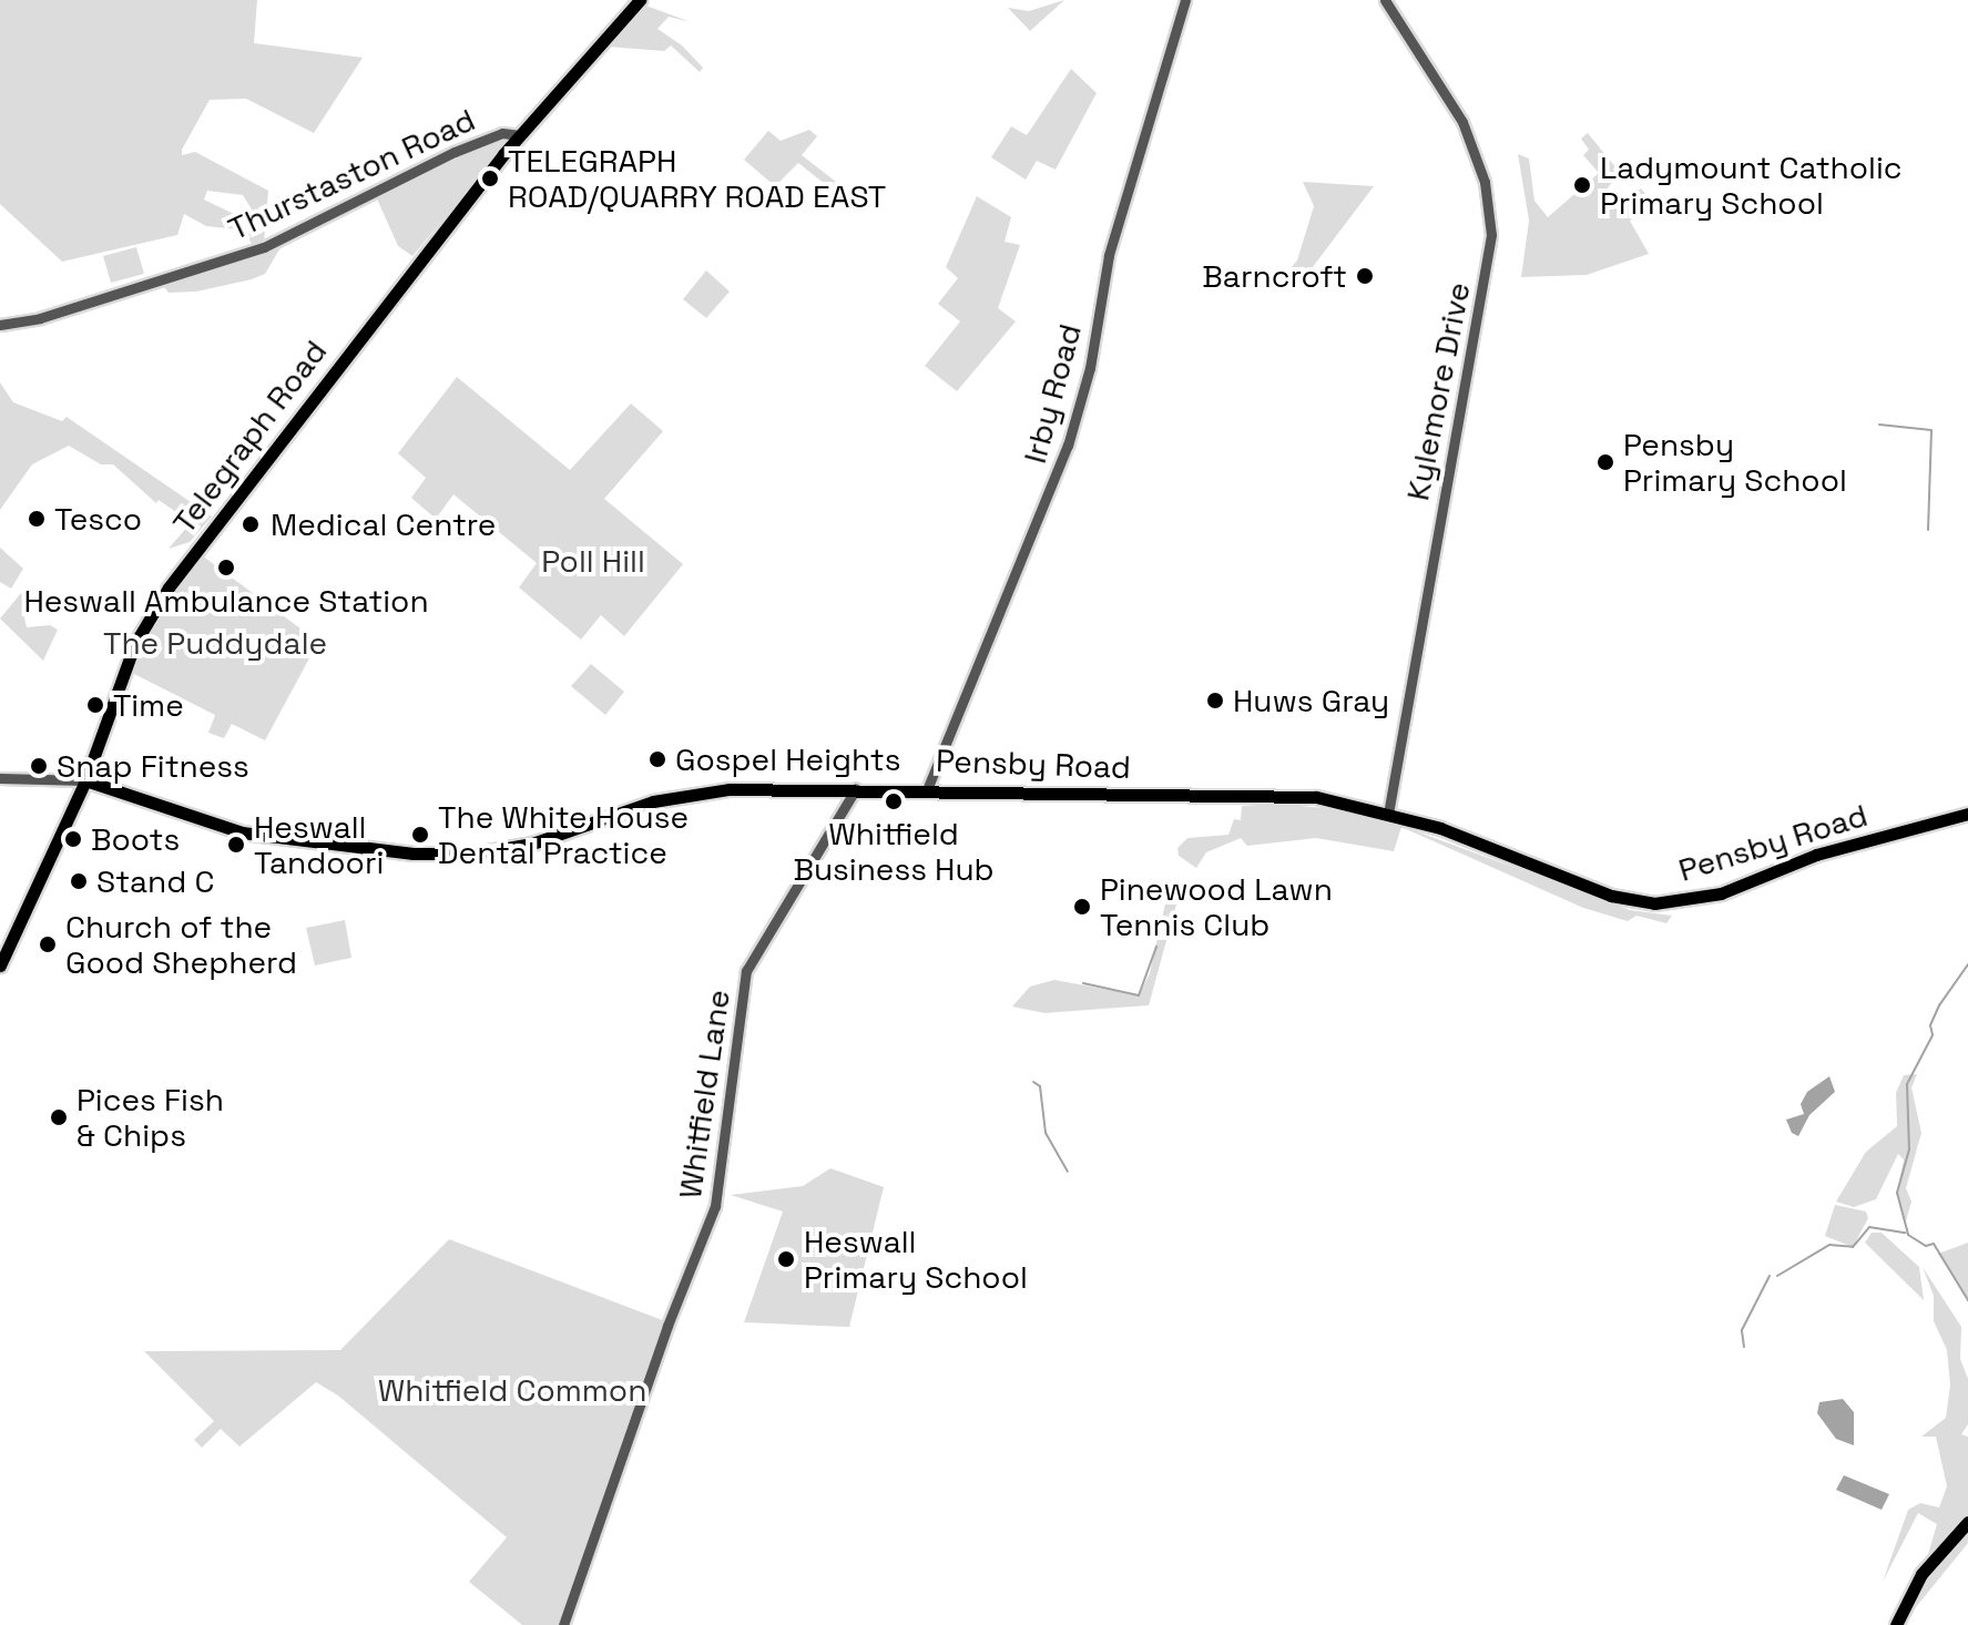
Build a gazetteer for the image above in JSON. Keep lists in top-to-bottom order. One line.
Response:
{"streets":{"main road":["Telegraph Road","Pensby Road"],"street":["Thurstaston Road","Kylemore Drive","Irby Road","Whitfield Lane"]},"crossings":[["Thurstaston Road","Telegraph Road"],["Kylemore Drive","Pensby Road"],["Irby Road","Pensby Road"],["Telegraph Road","Pensby Road"],["Pensby Road","Whitfield Lane"]],"parks":["Poll Hill","The Puddydale","Whitfield Common"],"places":["TELEGRAPH ROAD/QUARRY ROAD EAST","Ladymount Catholic Primary School","Barncroft","Pensby Primary School","Tesco","Medical Centre","Heswall Ambulance Station","Huws Gray","Time","Gospel Heights","Snap Fitness","Whitfield Business Hub","The White House Dental Practice","Boots","Heswall Tandoori","Stand C","Pinewood Lawn Tennis Club","Church of the Good Shepherd","Pices Fish & Chips","Heswall Primary School"]}
